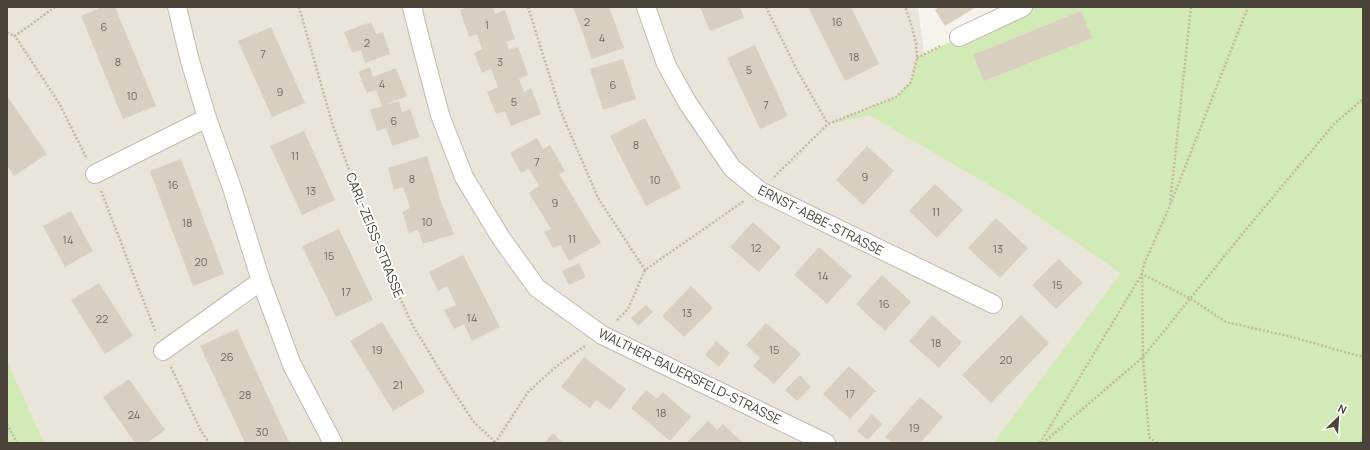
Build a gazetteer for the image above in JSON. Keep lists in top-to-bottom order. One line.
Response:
{"streets":{"street":["ERNST-ABBE-STRASSE","WALTHER-BAUERSFELD-STRASSE"],"path":["CARL-ZEISS-STRASSE"]},"house_numbers":["2","16","1","6","4","2","7","18","8","3","5","4","6","9","10","5","7","6","8","11","7","9","8","10","16","13","9","11","10","18","11","14","12","13","15","20","14","15","17","16","13","14","22","18","19","15","26","20","21","17","28","18","24","19","30"],"north":"top right"}
